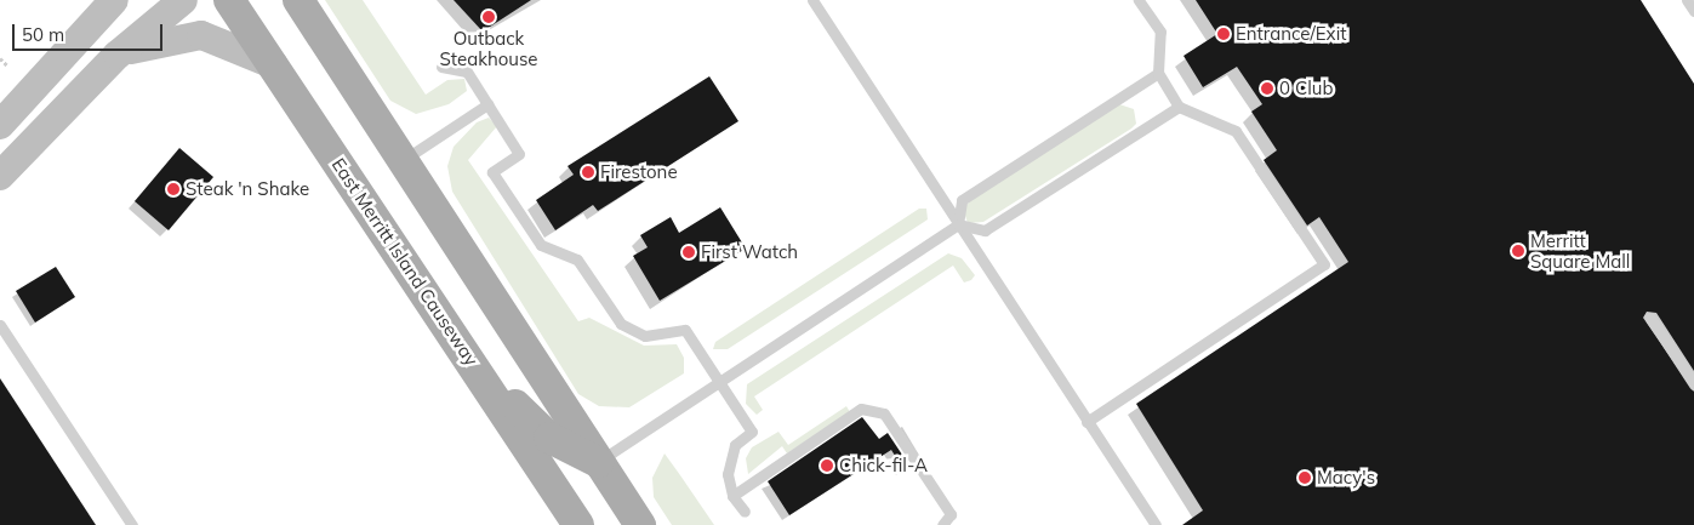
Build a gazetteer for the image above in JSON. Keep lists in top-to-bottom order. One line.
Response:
{"streets":{"main road":["East Merritt Island Causeway"]},"places":["Outback Steakhouse","Entrance/Exit","0 Club","Firestone","Steak 'n Shake","Merritt Square Mall","First Watch","Chick-fil-A","Macy's"],"scale_bar":"50 m"}
